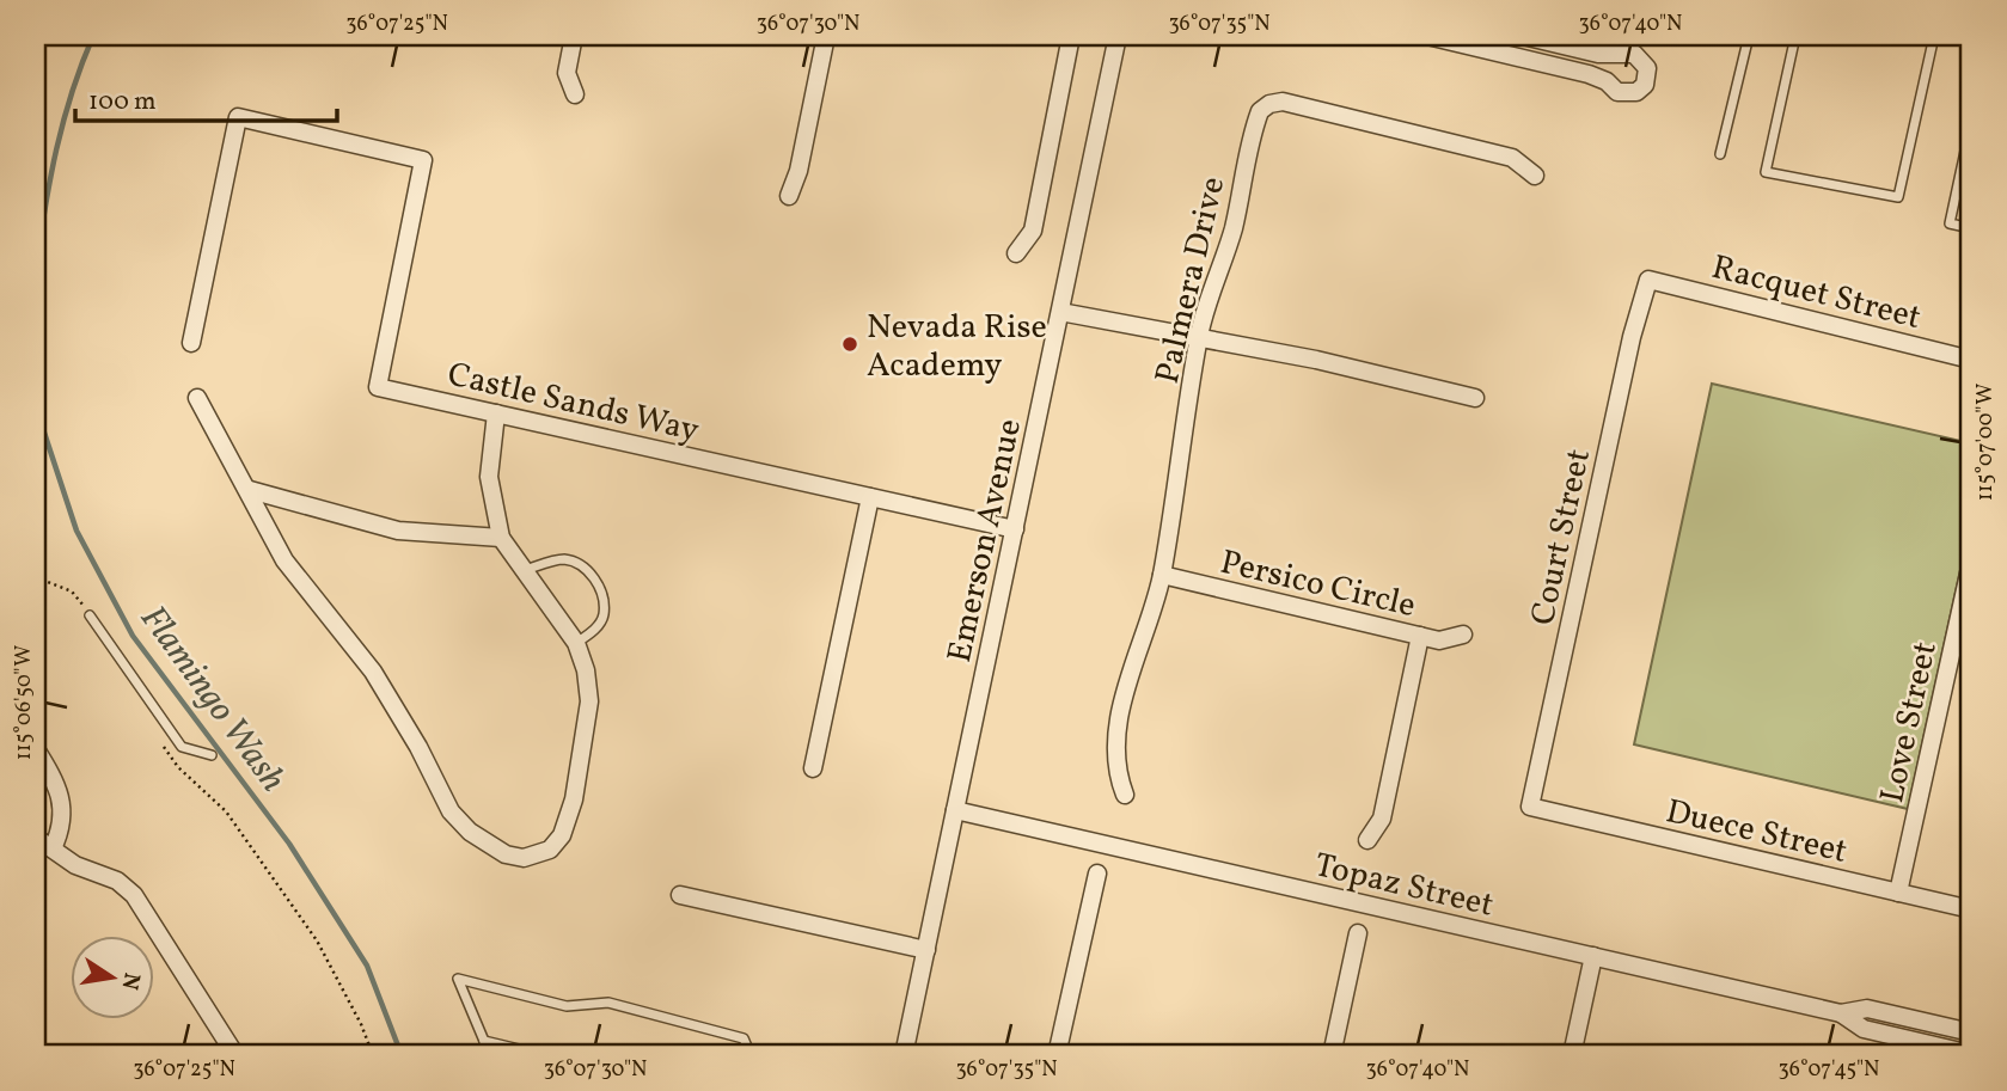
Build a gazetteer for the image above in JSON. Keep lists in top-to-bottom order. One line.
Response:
{"streets":{"street":["Palmera Drive","Racquet Street","Castle Sands Way","Court Street","Emerson Avenue","Persico Circle","Love Street","Duece Street","Topaz Street"]},"crossings":[["Palmera Drive","Persico Circle"],["Racquet Street","Court Street"],["Castle Sands Way","Emerson Avenue"],["Court Street","Duece Street"],["Emerson Avenue","Topaz Street"],["Love Street","Duece Street"]],"water":["Flamingo Wash"],"places":["Nevada Rise Academy"],"scale_bar":"100 m","north":"right","coordinates":["36°07'25\"N","36°07'30\"N","36°07'35\"N","36°07'40\"N","115°07'00\"W","115°06'50\"W","36°07'45\"N"]}
